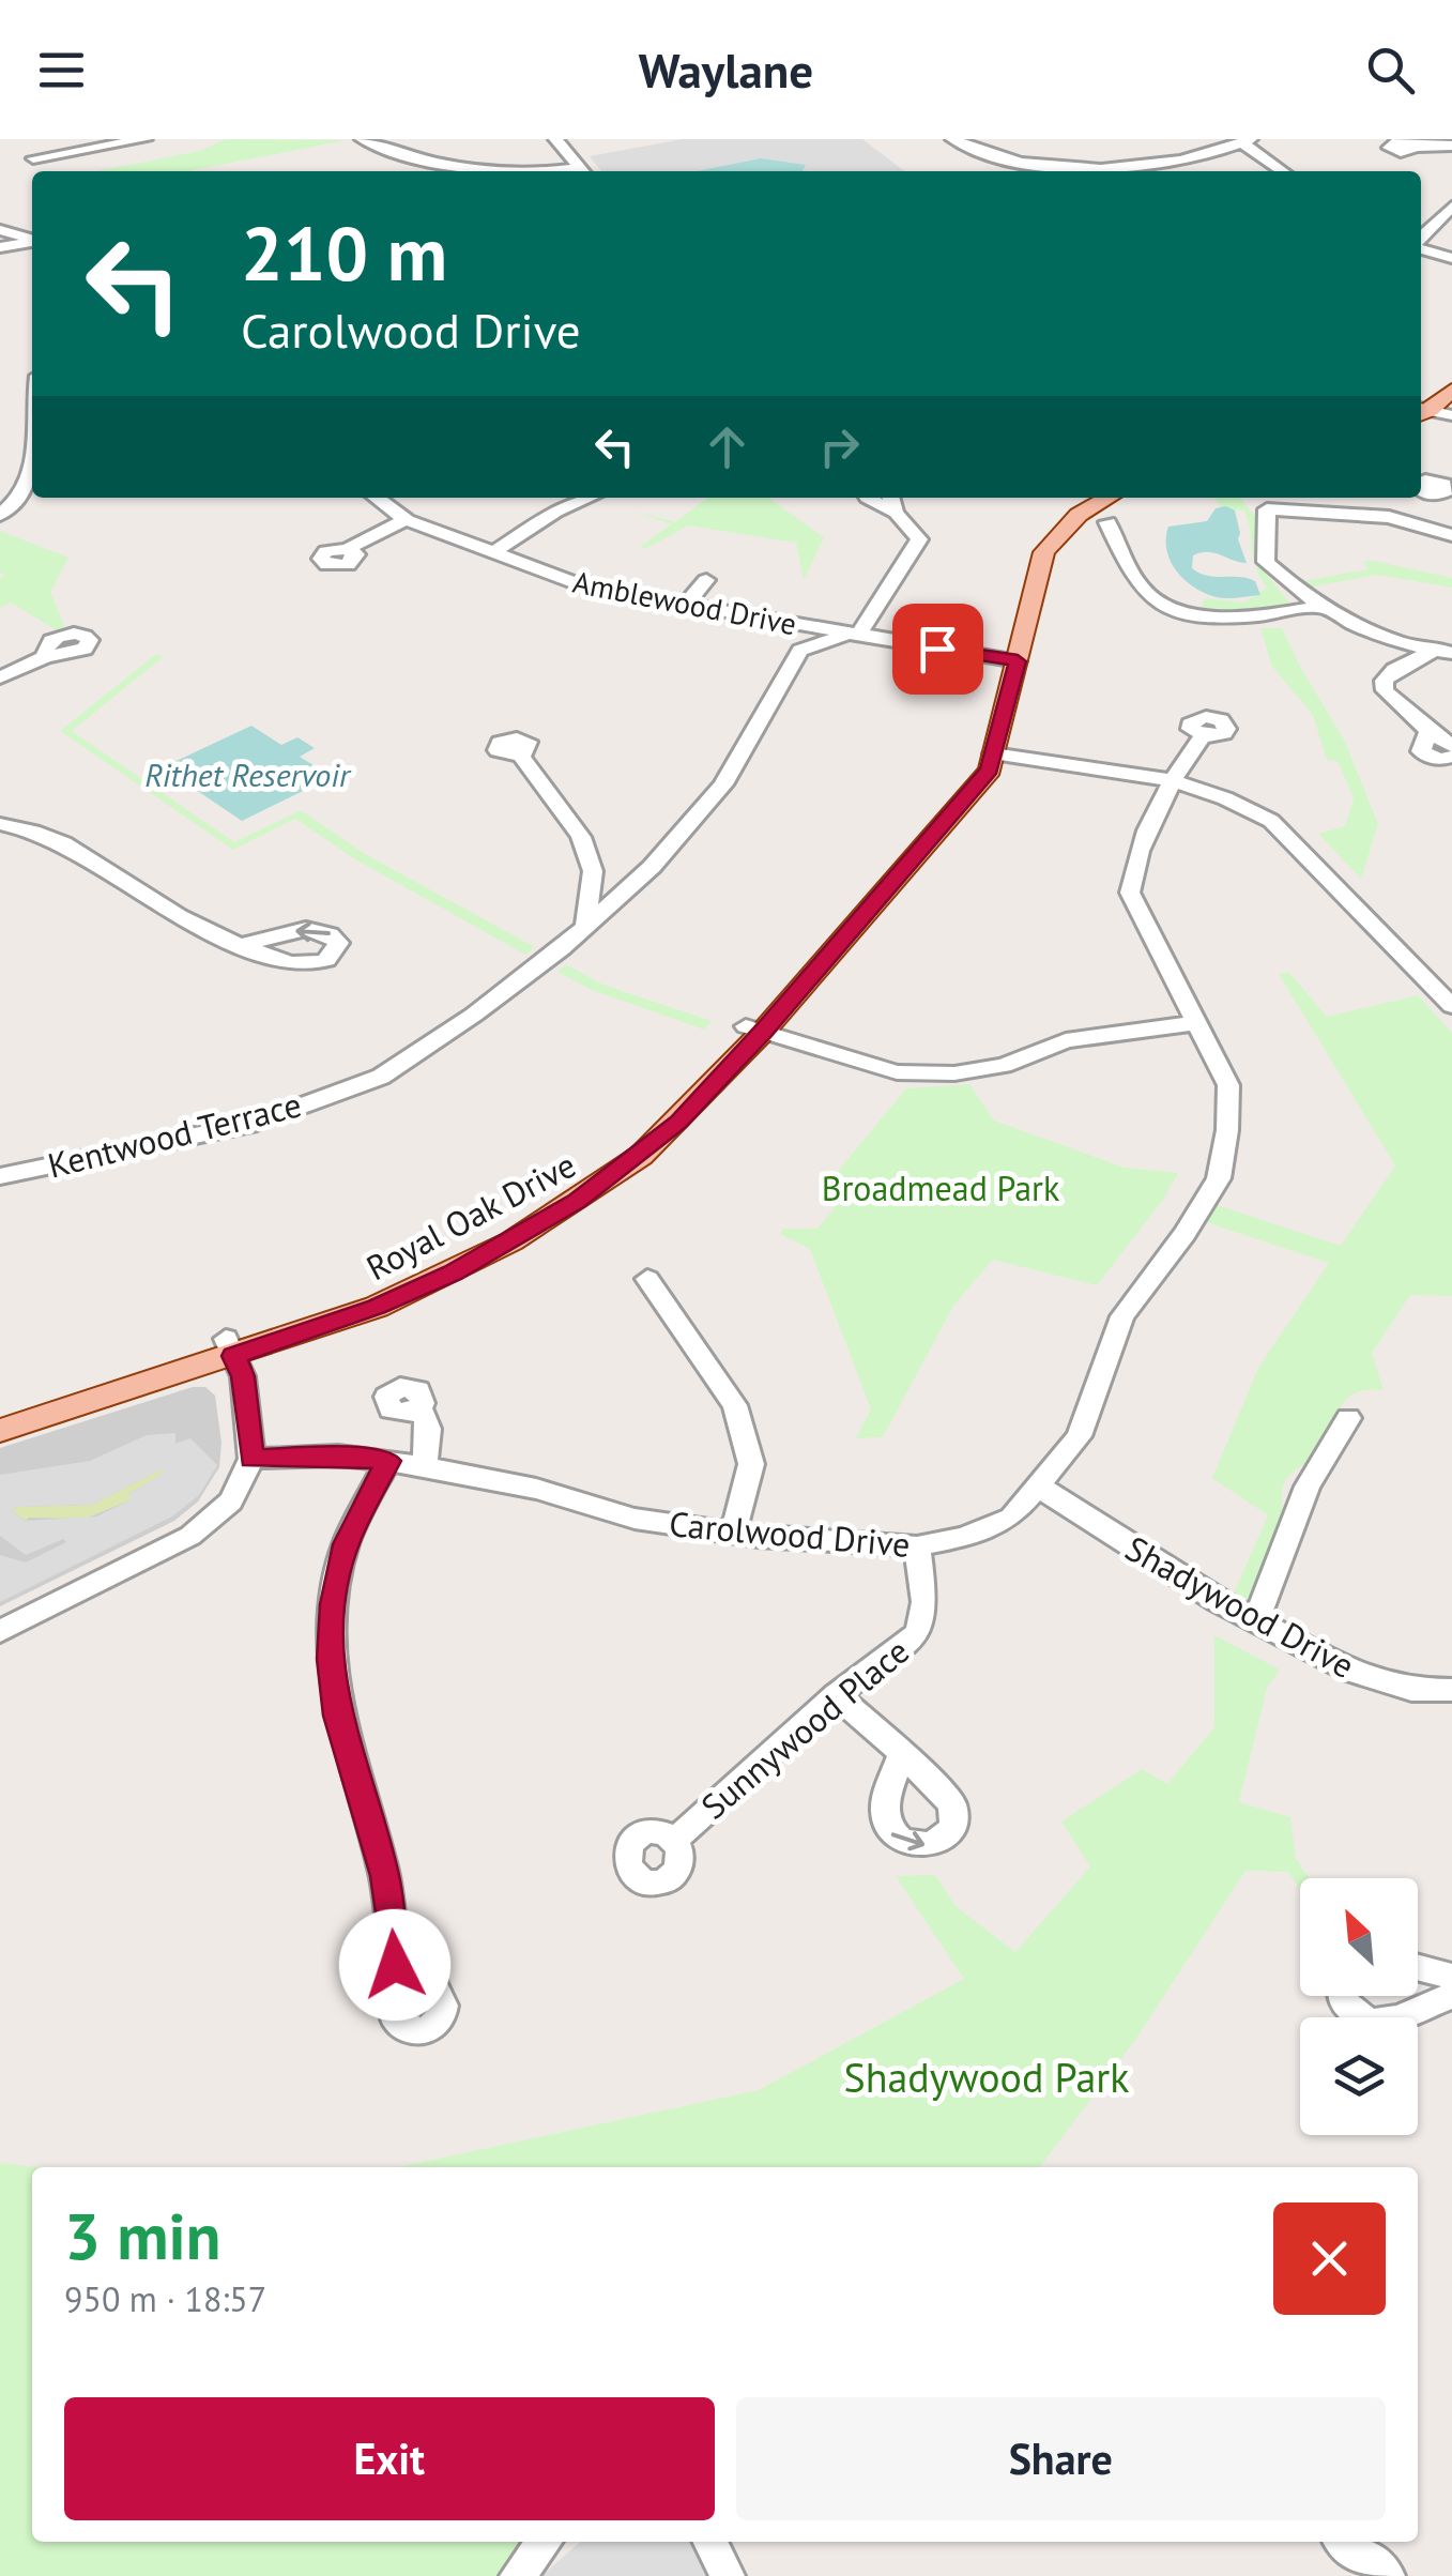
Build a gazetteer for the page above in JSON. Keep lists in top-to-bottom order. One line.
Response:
{"streets":{"main road":["Royal Oak Drive"],"street":["Amblewood Drive","Kentwood Terrace","Carolwood Drive","Shadywood Drive","Sunnywood Place"]},"crossings":[["Amblewood Drive","Royal Oak Drive"],["Carolwood Drive","Shadywood Drive"],["Carolwood Drive","Sunnywood Place"]],"water":["Rithet Reservoir"],"parks":["Broadmead Park","Shadywood Park"],"north":"top left","page":{"header":"Waylane","turn":["210 m","Carolwood Drive"],"heading":["3 min","950 m · 18:57"],"buttons":["Exit","Share"]}}
